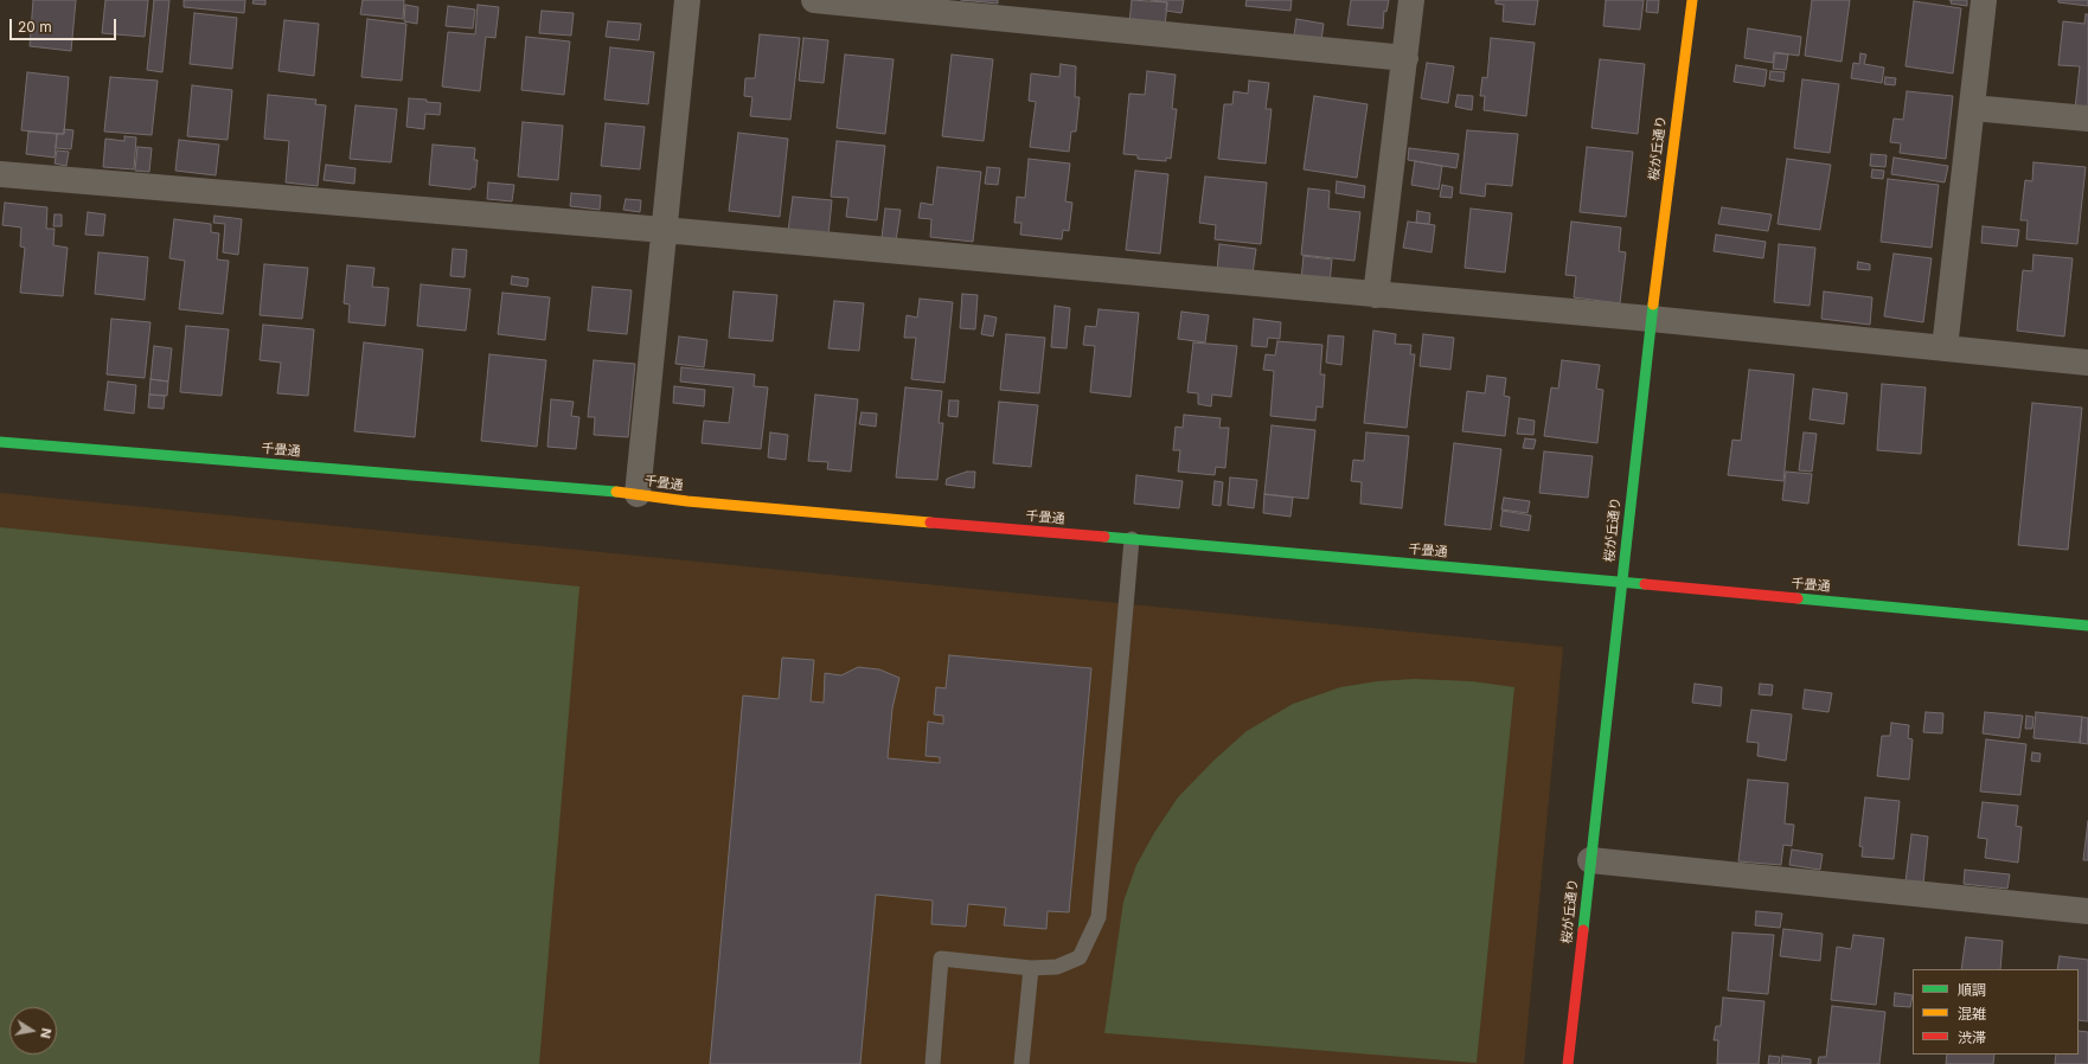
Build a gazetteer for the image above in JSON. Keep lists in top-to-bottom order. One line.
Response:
{"streets":{"street":["桜が丘通り","千畳通"]},"crossings":[["桜が丘通り","千畳通"]],"legend":["順調","混雑","渋滞"],"scale_bar":"20 m","north":"right"}
